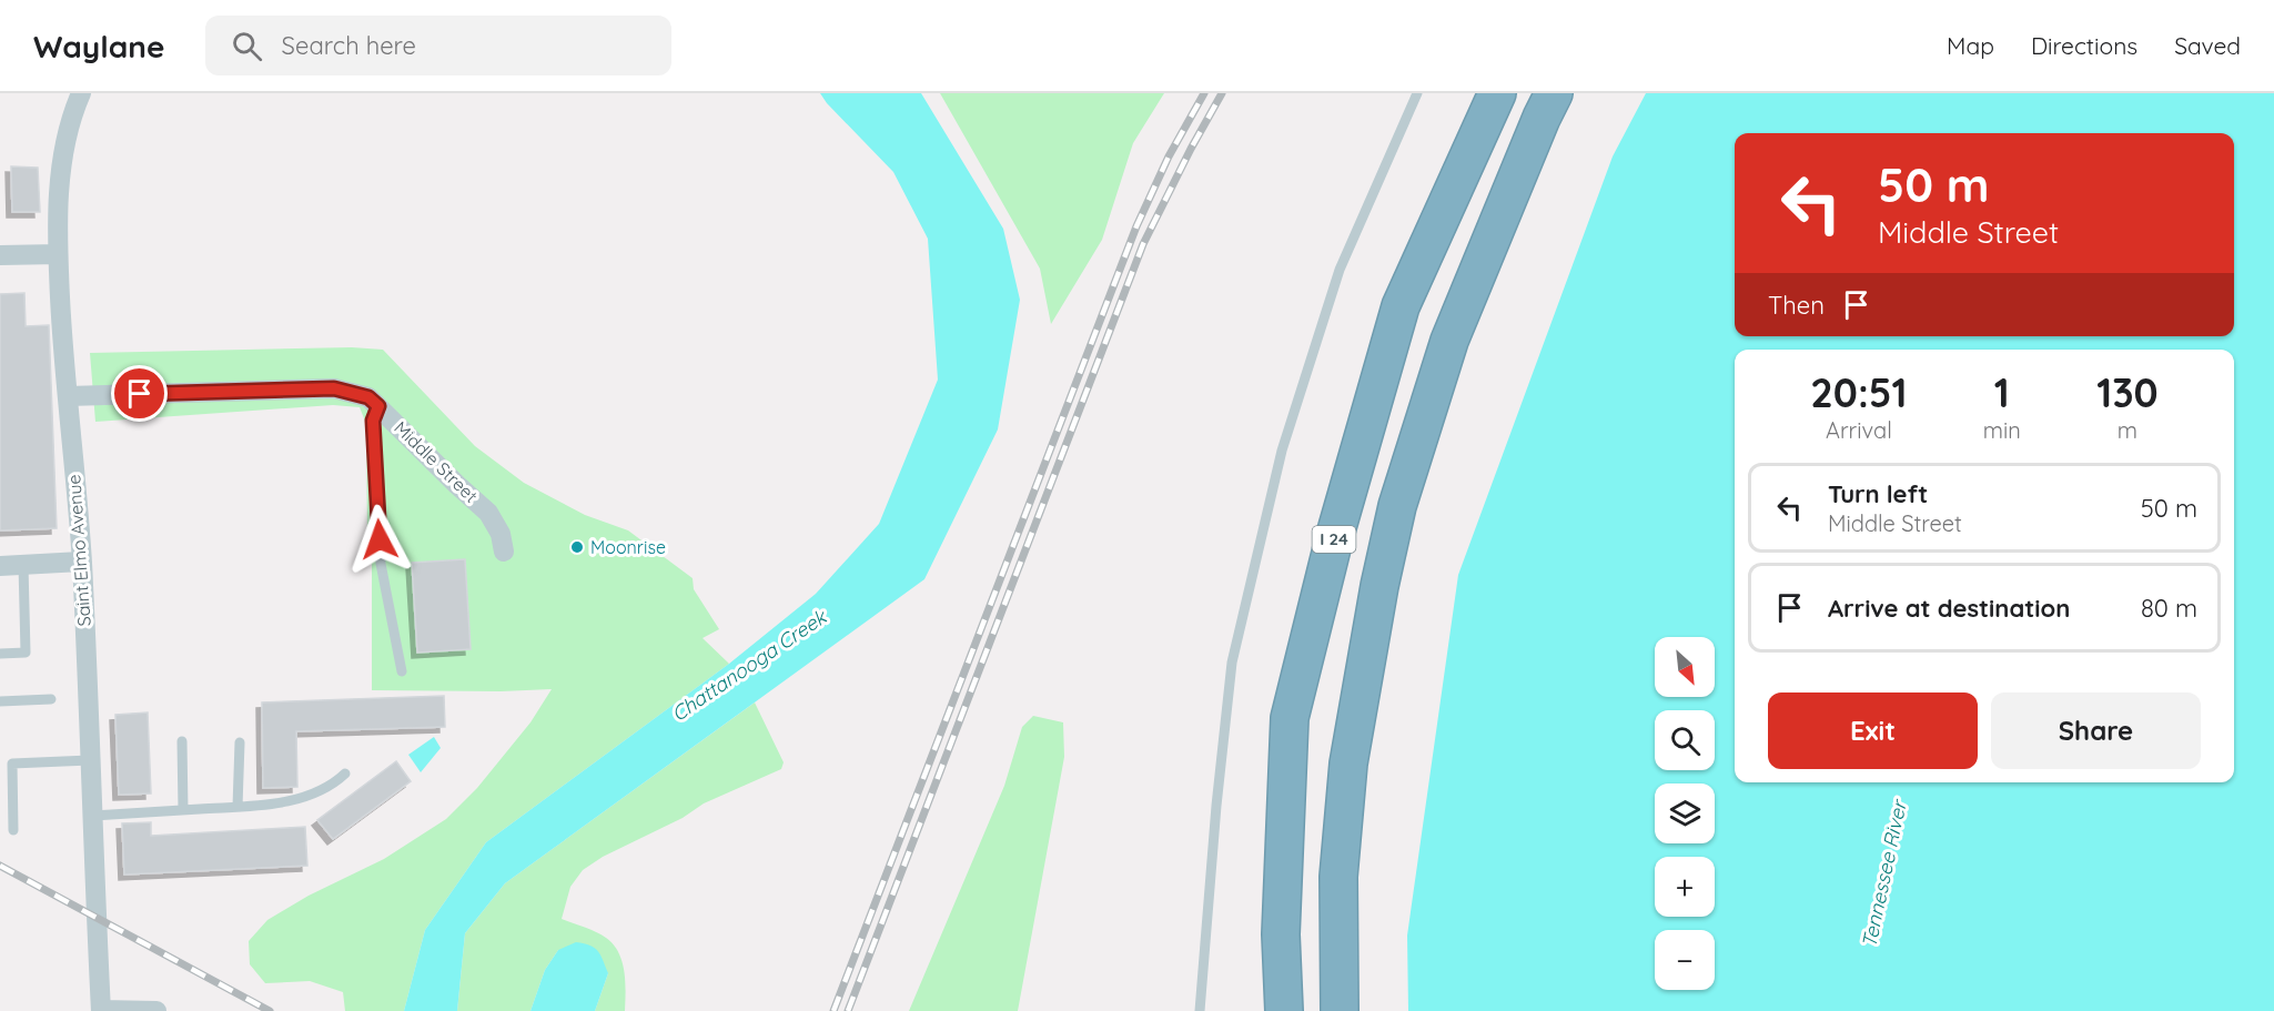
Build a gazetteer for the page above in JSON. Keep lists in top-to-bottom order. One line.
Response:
{"streets":{"highway":["I 24"],"street":["Middle Street","Saint Elmo Avenue"]},"crossings":[["Middle Street","Saint Elmo Avenue"]],"water":["Chattanooga Creek","Tennessee River"],"places":["Moonrise"],"north":"bottom right","page":{"header":"Waylane","search":"Search here","nav":["Map","Directions","Saved"],"turn":["50 m","Middle Street"],"then":"Then","eta":["20:51","Arrival","1","min","130","m"],"list":[{"name":"Turn left","note":"Middle Street","value":"50 m"},{"name":"Arrive at destination","value":"80 m"}],"map_buttons":["+","−"],"buttons":["Exit","Share"]}}
